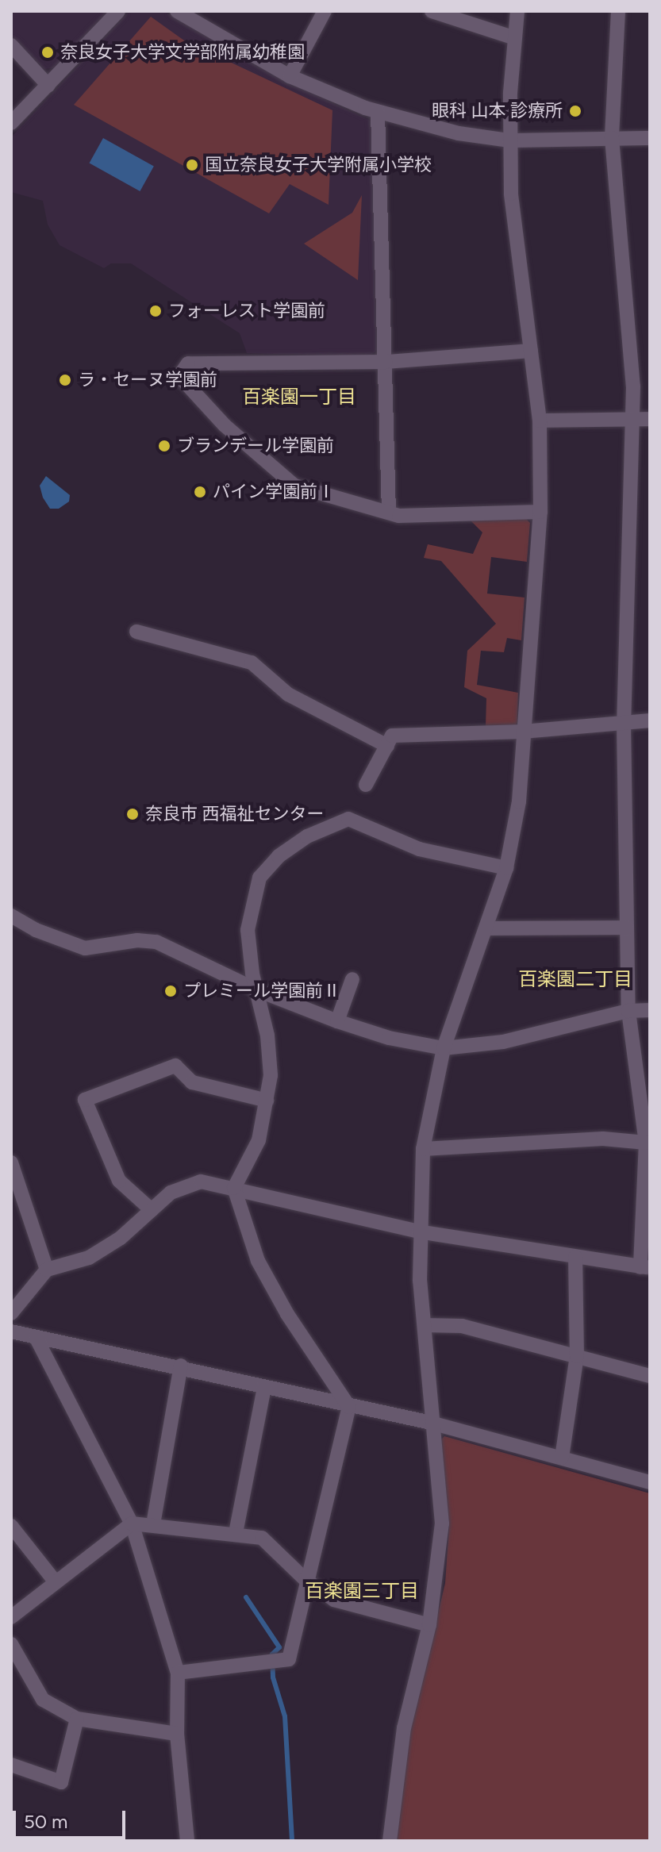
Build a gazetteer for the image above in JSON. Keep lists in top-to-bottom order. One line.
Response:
{"districts":["百楽園一丁目","百楽園二丁目","百楽園三丁目"],"places":["奈良女子大学文学部附属幼稚園","眼科 山本 診療所","国立奈良女子大学附属小学校","フォーレスト学園前","ラ・セーヌ学園前","ブランデール学園前","パイン学園前Ⅰ","奈良市 西福祉センター","プレミール学園前Ⅱ"],"scale_bar":"50 m"}
